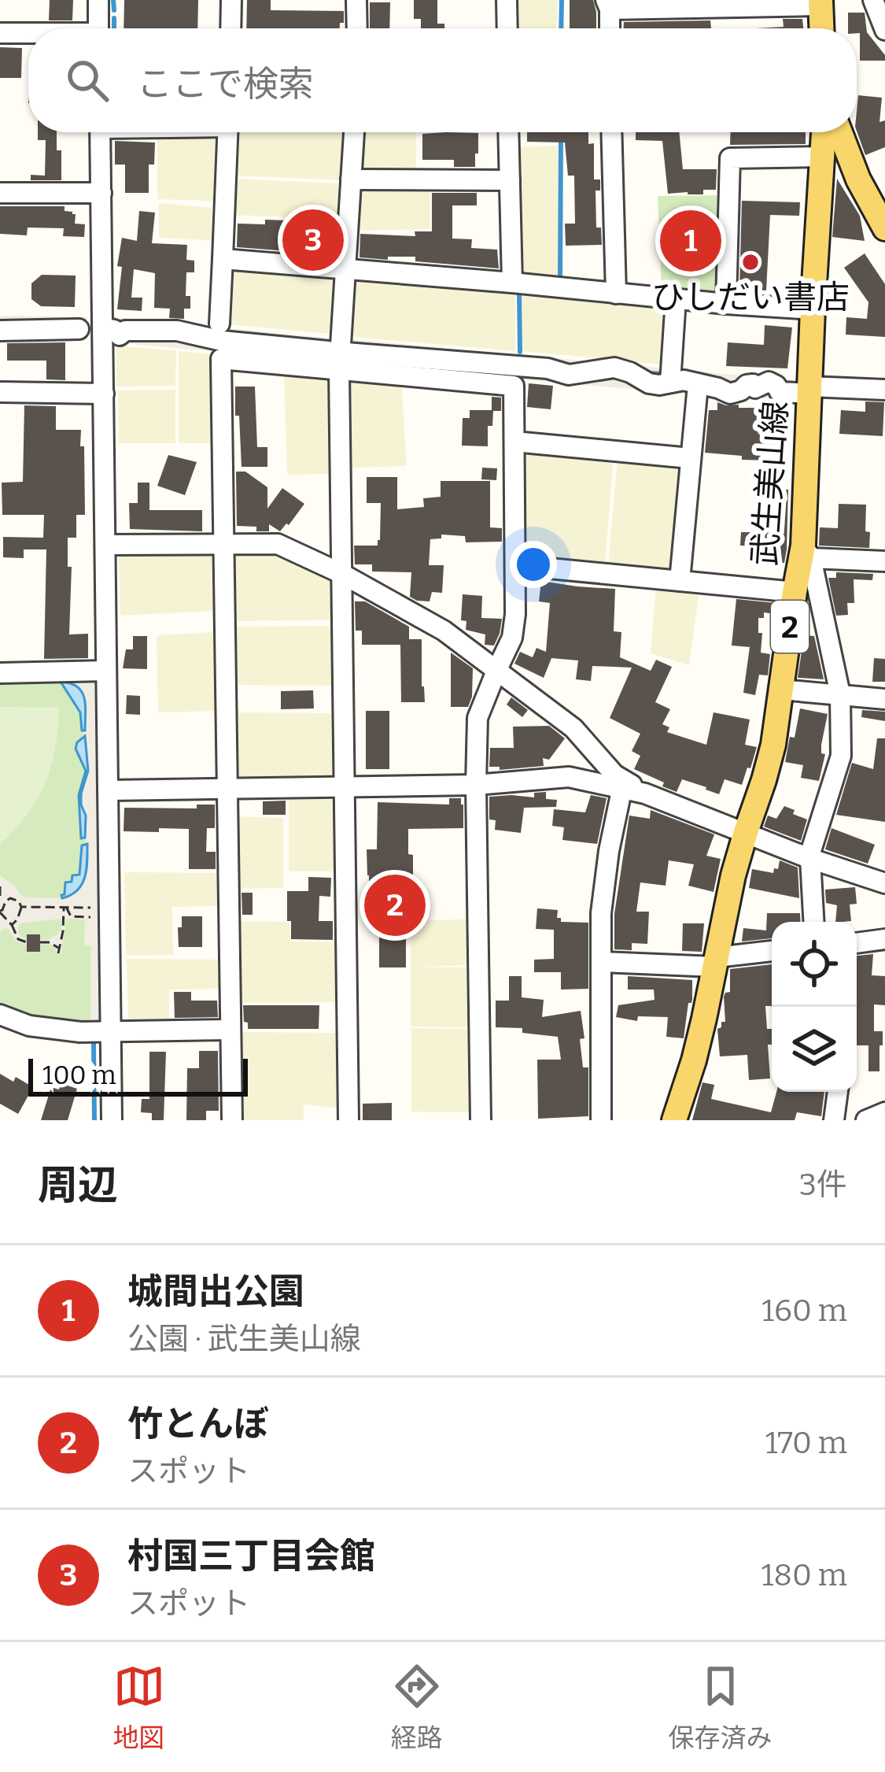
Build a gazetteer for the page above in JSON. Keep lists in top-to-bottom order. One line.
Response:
{"streets":{"main road":["武生美山線","2"]},"places":["ひしだい書店"],"scale_bar":"100 m","page":{"search":"ここで検索","pins":["3","1","2"],"scale":"100 m","heading":["周辺","3件"],"list":[{"mark":"1","name":"城間出公園","note":"公園 · 武生美山線","value":"160 m"},{"mark":"2","name":"竹とんぼ","note":"スポット","value":"170 m"},{"mark":"3","name":"村国三丁目会館","note":"スポット","value":"180 m"}],"nav":["地図","経路","保存済み"]}}
